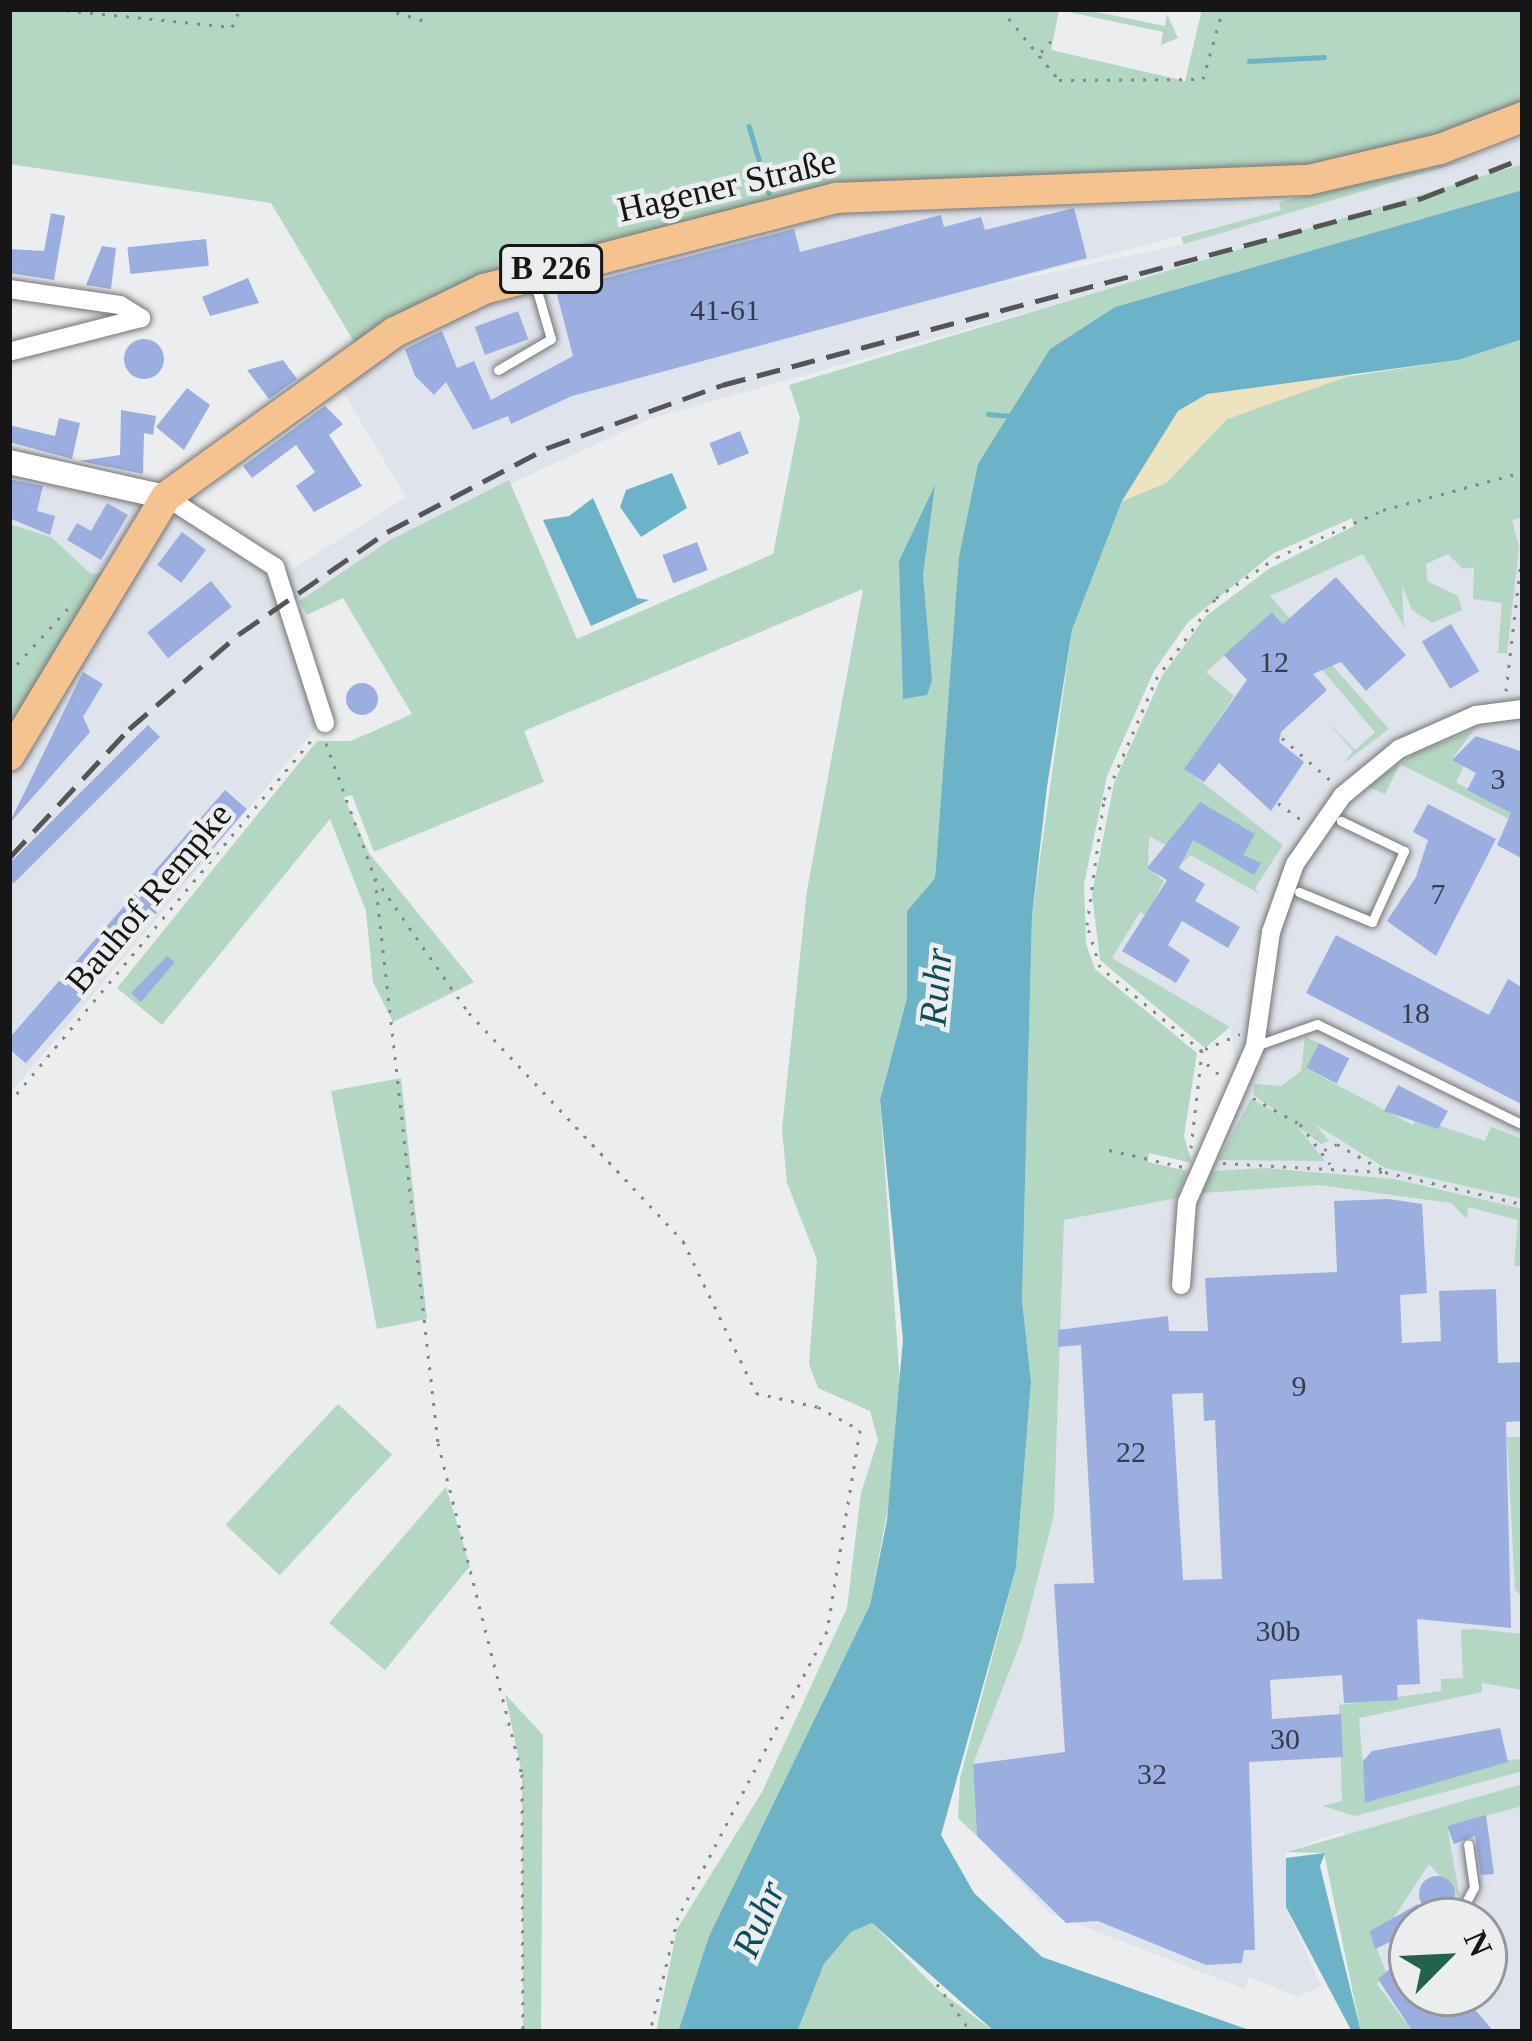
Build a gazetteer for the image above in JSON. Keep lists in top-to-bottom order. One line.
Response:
{"streets":{"main road":["Hagener Straße","B 226"],"path":["Bauhof Rempke"]},"water":["Ruhr"],"house_numbers":["41-61","12","3","7","18","9","22","30b","30","32"],"north":"top right"}
